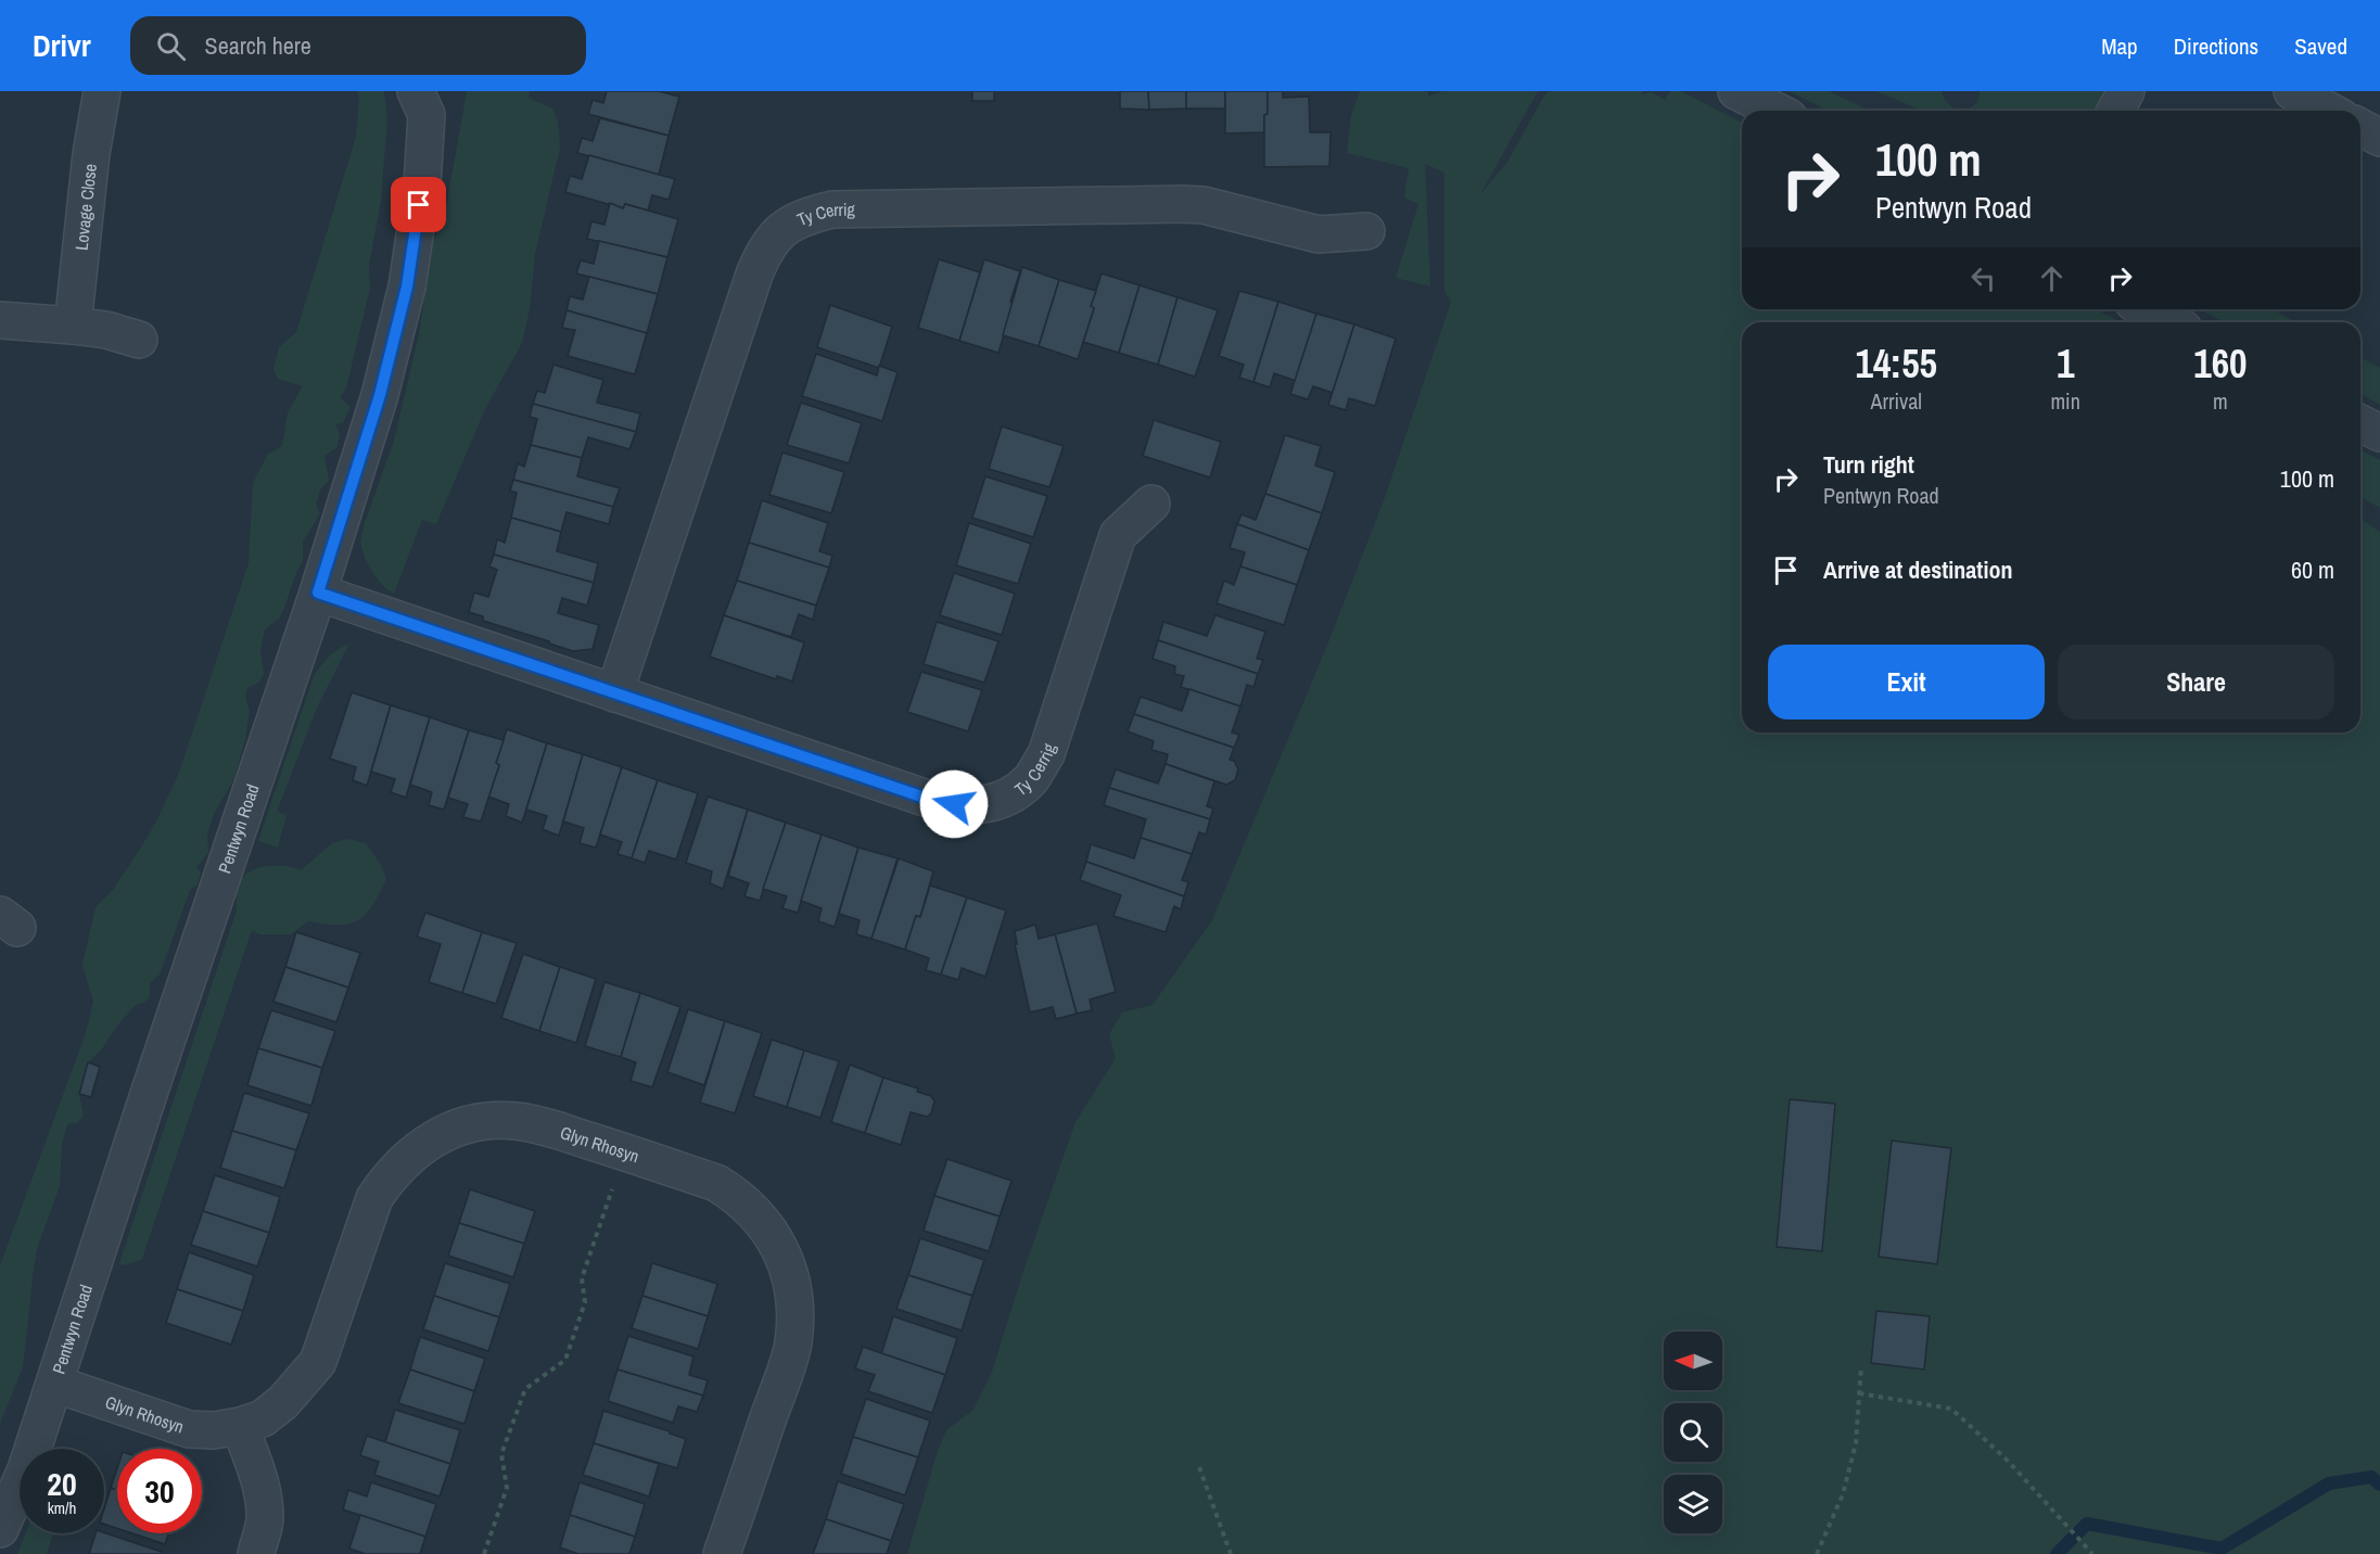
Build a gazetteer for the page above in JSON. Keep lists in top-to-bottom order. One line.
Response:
{"streets":{"street":["Lovage Close","Ty Cerrig","Pentwyn Road","Glyn Rhosyn"]},"crossings":[["Ty Cerrig","Pentwyn Road"],["Pentwyn Road","Glyn Rhosyn"]],"north":"left","page":{"header":"Drivr","search":"Search here","nav":["Map","Directions","Saved"],"turn":["100 m","Pentwyn Road"],"eta":["14:55","Arrival","1","min","160","m"],"list":[{"name":"Turn right","note":"Pentwyn Road","value":"100 m"},{"name":"Arrive at destination","value":"60 m"}],"buttons":["Exit","Share"],"speed":"20 km/h","limit":"30"}}
